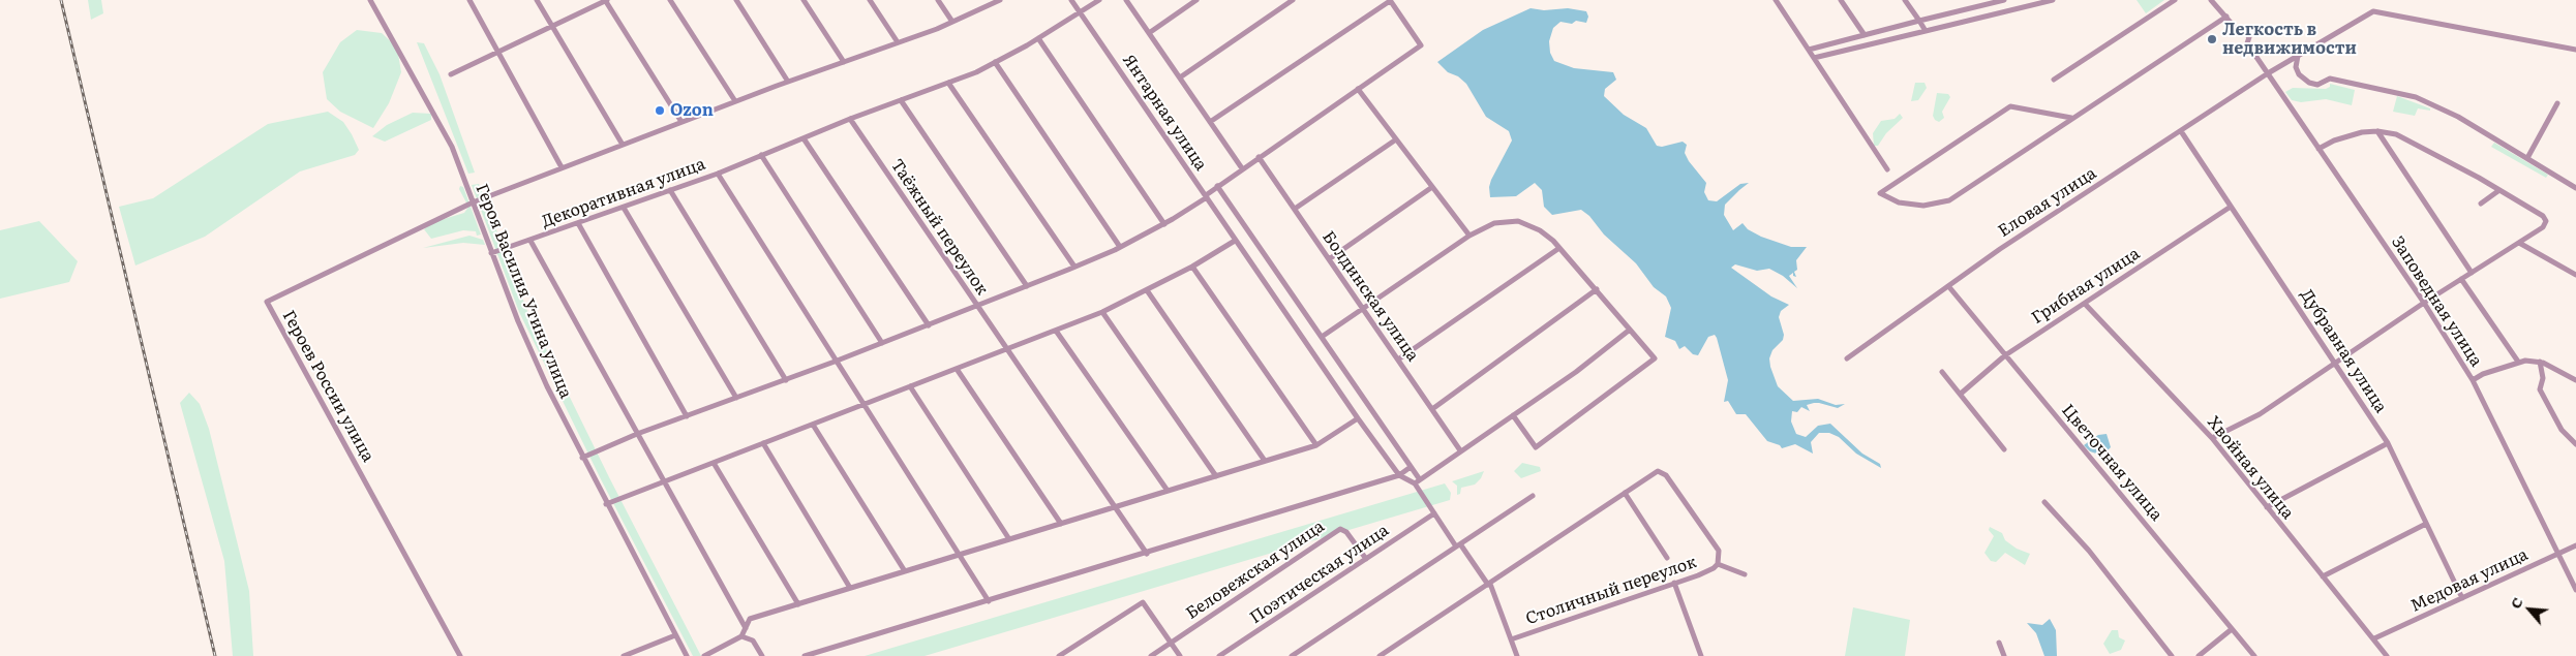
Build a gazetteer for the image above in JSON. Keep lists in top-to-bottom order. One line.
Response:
{"streets":{"street":["Янтарная улица","Декоративная улица","Еловая улица","Таёжный переулок","Грибная улица","Героя Василия Утина улица","Болдинская улица","Заповедная улица","Дубравная улица","Героев России улица","Цветочная улица","Хвойная улица","Беловежская улица","Поэтическая улица","Медовая улица","Столичный переулок"]},"crossings":[["Янтарная улица","Декоративная улица"],["Декоративная улица","Таёжный переулок"],["Еловая улица","Заповедная улица"],["Еловая улица","Дубравная улица"],["Еловая улица","Цветочная улица"],["Грибная улица","Дубравная улица"],["Грибная улица","Цветочная улица"],["Грибная улица","Хвойная улица"],["Героя Василия Утина улица","Героев России улица"],["Заповедная улица","Медовая улица"],["Дубравная улица","Медовая улица"],["Хвойная улица","Медовая улица"],["Беловежская улица","Поэтическая улица"]],"places":["Легкость в недвижимости","Ozon"],"north":"top left"}
